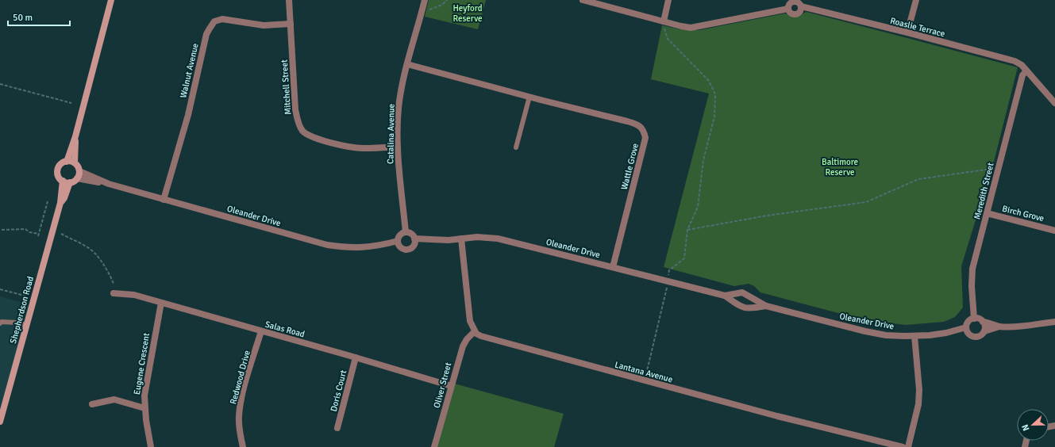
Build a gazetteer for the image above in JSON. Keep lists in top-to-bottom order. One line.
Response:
{"streets":{"street":["Roaslie Terrace","Walnut Avenue","Mitchell Street","Catalina Avenue","Wattle Grove","Meredith Street","Birch Grove","Oleander Drive","Shepherdson Road","Salas Road","Eugene Crescent","Lantana Avenue","Redwood Drive","Oliver Street","Doris Court"]},"crossings":[["Roaslie Terrace","Meredith Street"],["Walnut Avenue","Mitchell Street"],["Walnut Avenue","Oleander Drive"],["Mitchell Street","Catalina Avenue"],["Catalina Avenue","Wattle Grove"],["Catalina Avenue","Oleander Drive"],["Wattle Grove","Oleander Drive"],["Meredith Street","Birch Grove"],["Meredith Street","Oleander Drive"],["Oleander Drive","Shepherdson Road"],["Salas Road","Eugene Crescent"],["Salas Road","Redwood Drive"],["Salas Road","Oliver Street"],["Salas Road","Doris Court"],["Lantana Avenue","Oliver Street"]],"parks":["Heyford Reserve","Baltimore Reserve"],"scale_bar":"50 m","north":"left"}
